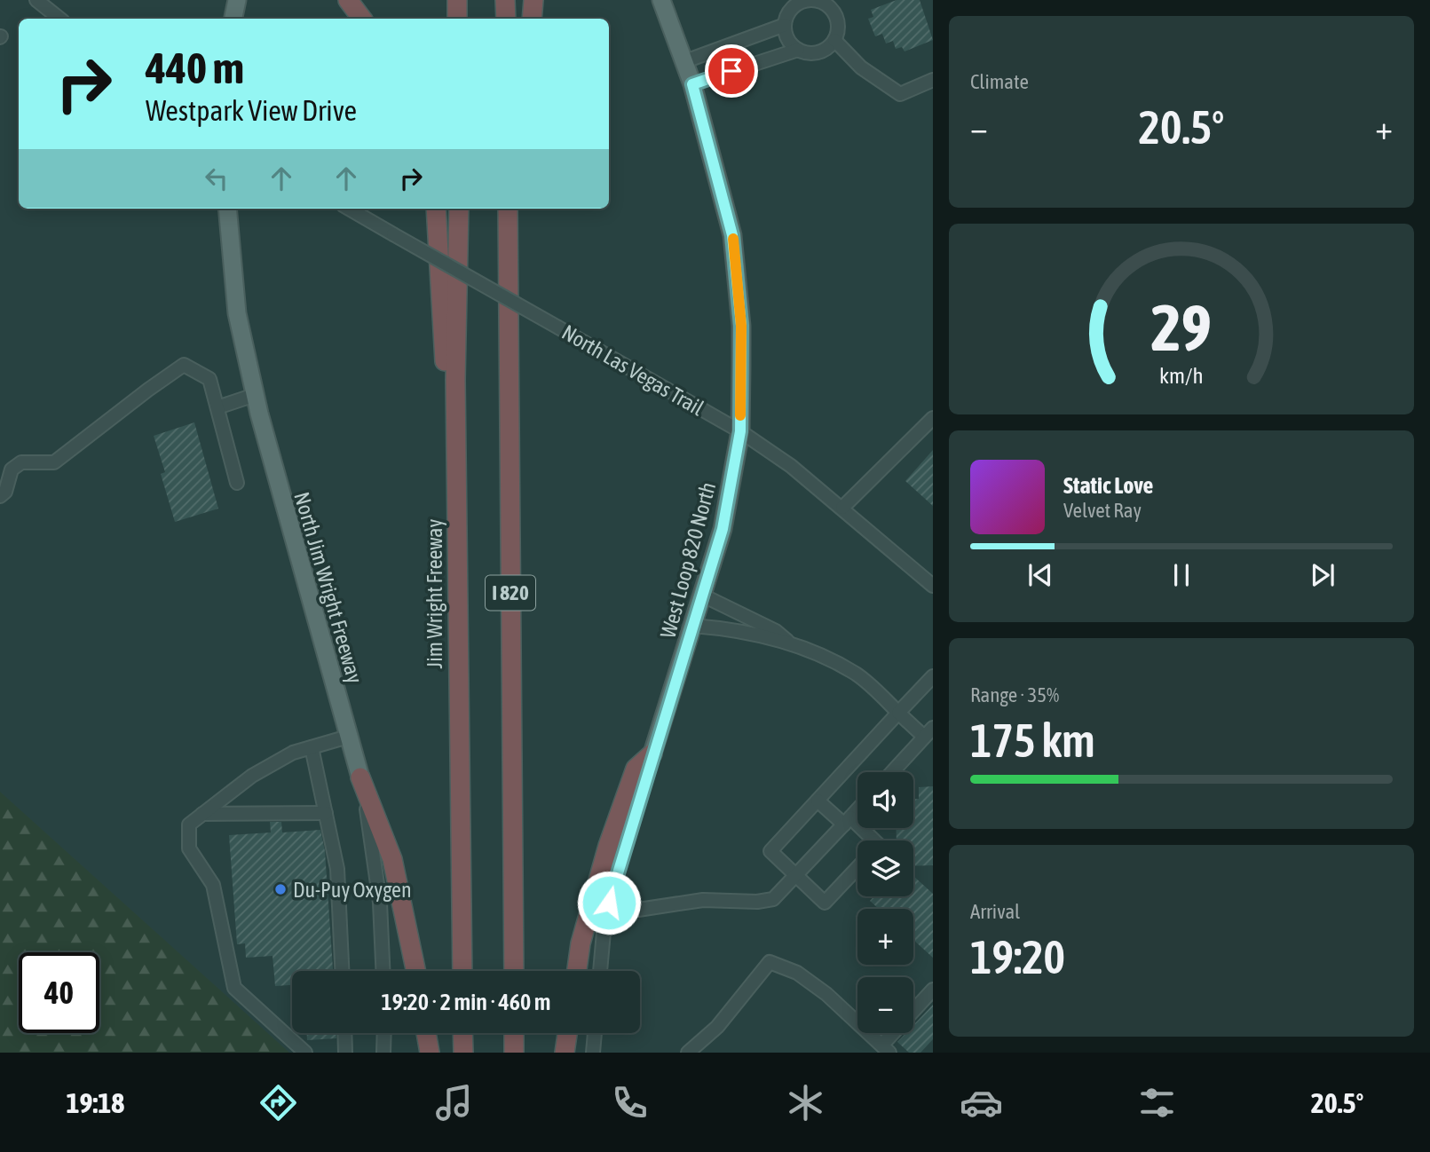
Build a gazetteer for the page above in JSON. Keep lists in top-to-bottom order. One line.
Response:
{"streets":{"highway":["I 820","Jim Wright Freeway"],"main road":["West Loop 820 North","North Jim Wright Freeway"],"street":["North Las Vegas Trail"]},"crossings":[["North Las Vegas Trail","West Loop 820 North"]],"places":["Du-Puy Oxygen"],"page":{"tile":["Climate",["Range · 35%","175 km"],["Arrival","19:20"]],"turn":["440 m","Westpark View Drive"],"heat":["−","20.5°","+"],"song":["Static Love","Velvet Ray"],"map_buttons":["+","−"],"limit":"40","trip":"19:20 · 2 min · 460 m","tabs":["19:18","20.5°"],"gauge":["29","km/h"]}}
